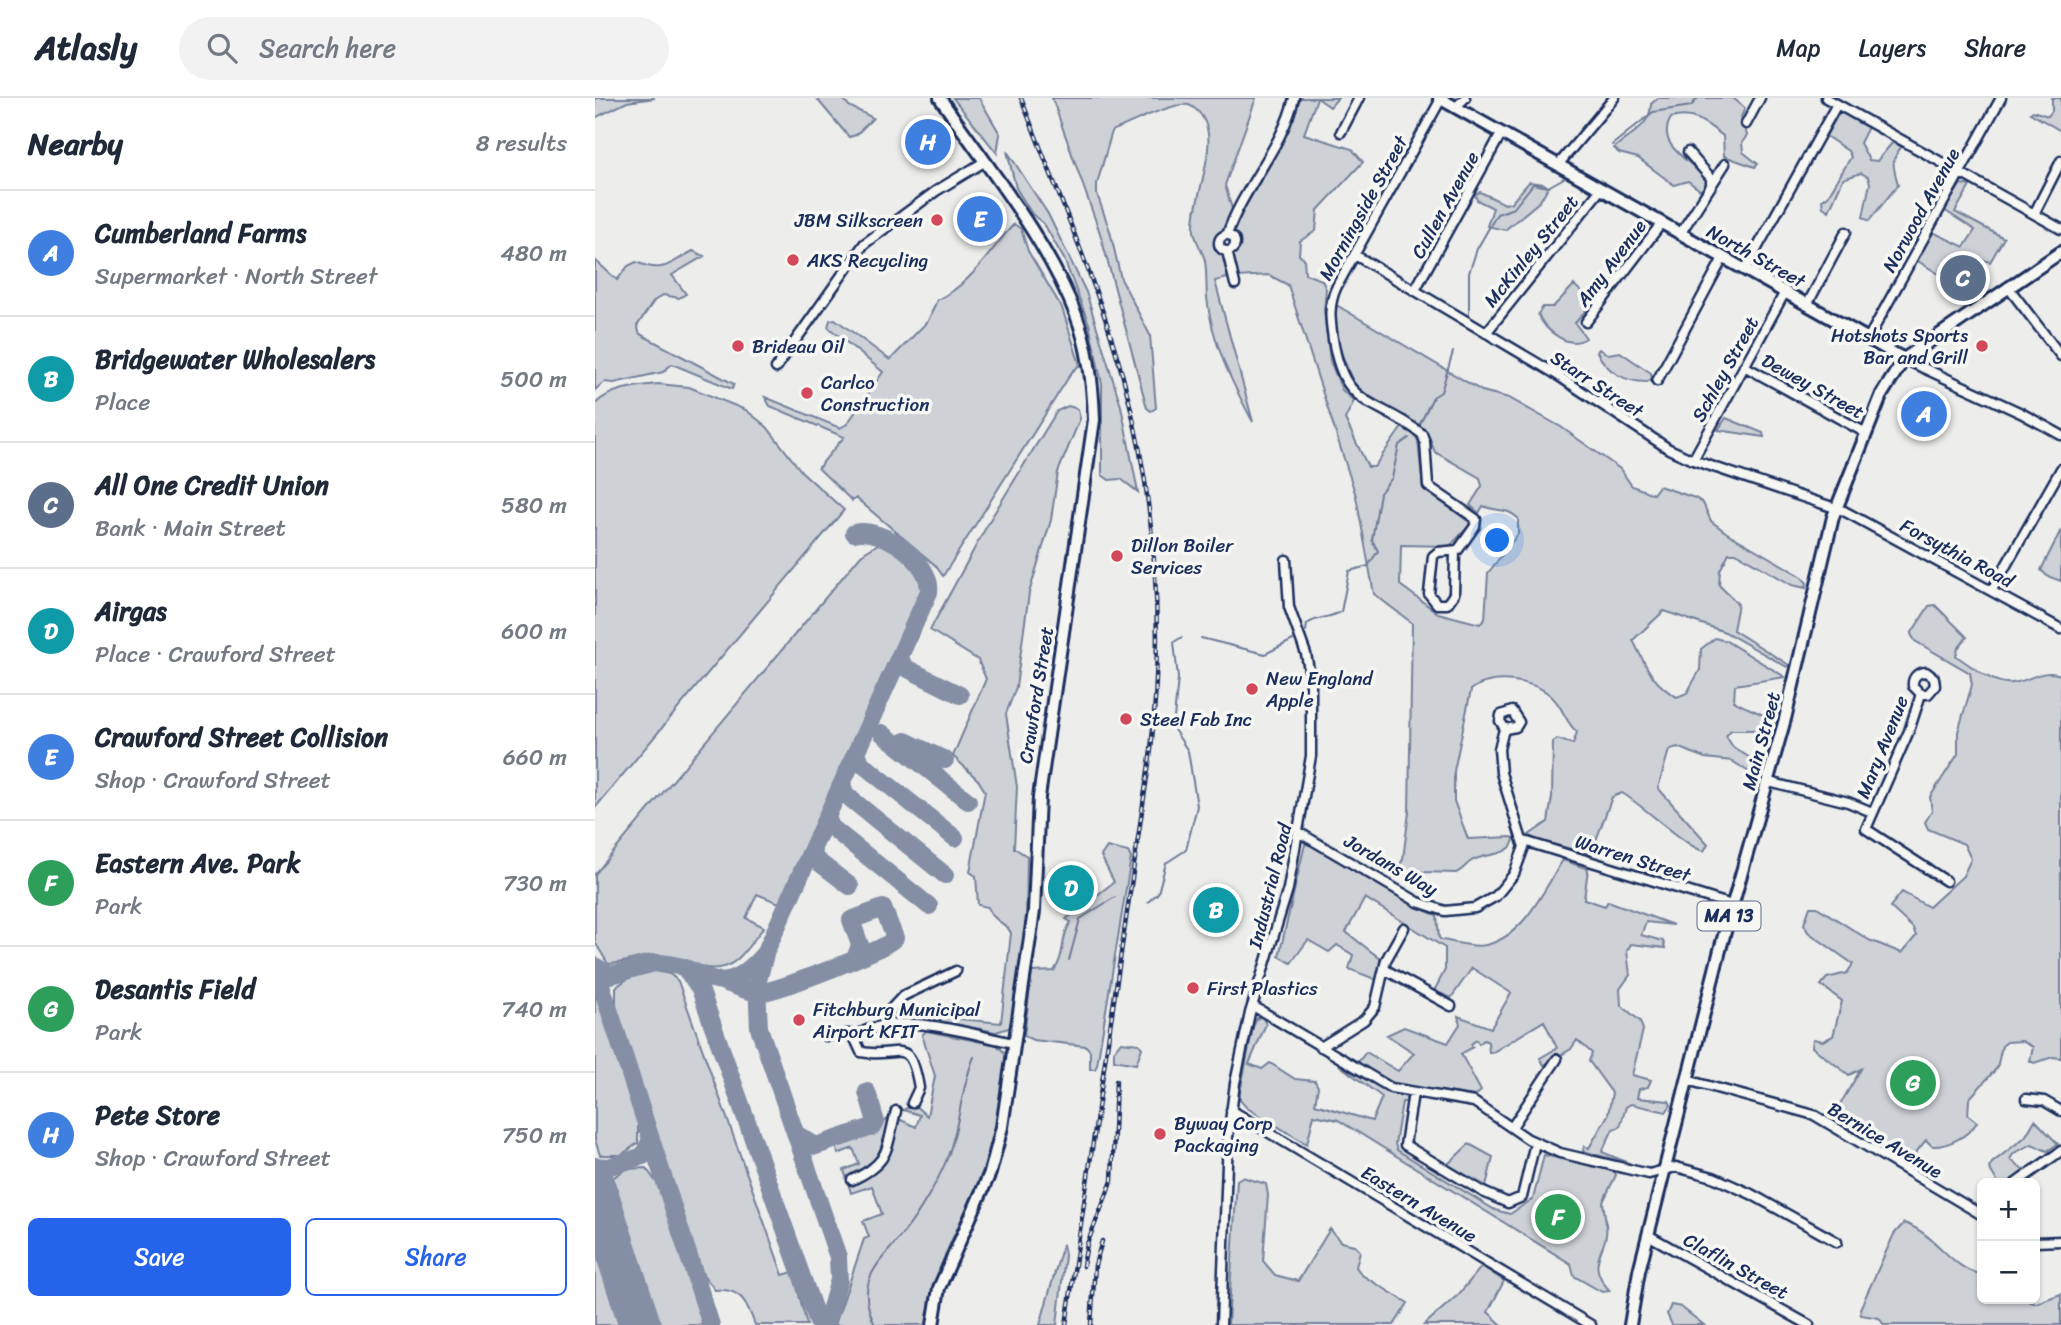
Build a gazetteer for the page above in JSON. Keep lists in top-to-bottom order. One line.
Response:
{"streets":{"main road":["North Street","Crawford Street","Main Street","MA 13"],"street":["Cullen Avenue","Morningside Street","Norwood Avenue","McKinley Street","Amy Avenue","Schley Street","Starr Street","Dewey Street","Forsythia Road","Mary Avenue","Warren Street","Jordans Way","Industrial Road","Bernice Avenue","Eastern Avenue","Claflin Street"]},"crossings":[["Cullen Avenue","North Street"],["Cullen Avenue","Starr Street"],["Morningside Street","North Street"],["Morningside Street","Starr Street"],["Norwood Avenue","North Street"],["McKinley Street","North Street"],["McKinley Street","Starr Street"],["North Street","Amy Avenue"],["North Street","Schley Street"],["North Street","Main Street"],["Schley Street","Starr Street"],["Schley Street","Dewey Street"],["Starr Street","Forsythia Road"],["Starr Street","Main Street"],["Dewey Street","Main Street"],["Forsythia Road","Main Street"],["Main Street","Warren Street"],["Main Street","Bernice Avenue"],["Main Street","Claflin Street"],["Warren Street","Jordans Way"],["Jordans Way","Industrial Road"],["Industrial Road","Eastern Avenue"]],"places":["JBM Silkscreen","AKS Recycling","Brideau Oil","Hotshots Sports Bar and Grill","Carlco Construction","Dillon Boiler Services","New England Apple","Steel Fab Inc","First Plastics","Fitchburg Municipal Airport KFIT","Byway Corp Packaging"],"page":{"header":"Atlasly","search":"Search here","nav":["Map","Layers","Share"],"heading":["Nearby","8 results"],"pins":["H","E","C","A","D","B","G","F"],"list":[{"mark":"A","name":"Cumberland Farms","note":"Supermarket · North Street","value":"480 m"},{"mark":"B","name":"Bridgewater Wholesalers","note":"Place","value":"500 m"},{"mark":"C","name":"All One Credit Union","note":"Bank · Main Street","value":"580 m"},{"mark":"D","name":"Airgas","note":"Place · Crawford Street","value":"600 m"},{"mark":"E","name":"Crawford Street Collision","note":"Shop · Crawford Street","value":"660 m"},{"mark":"F","name":"Eastern Ave. Park","note":"Park","value":"730 m"},{"mark":"G","name":"Desantis Field","note":"Park","value":"740 m"},{"mark":"H","name":"Pete Store","note":"Shop · Crawford Street","value":"750 m"}],"map_buttons":["+","−"],"buttons":["Save","Share"]}}
